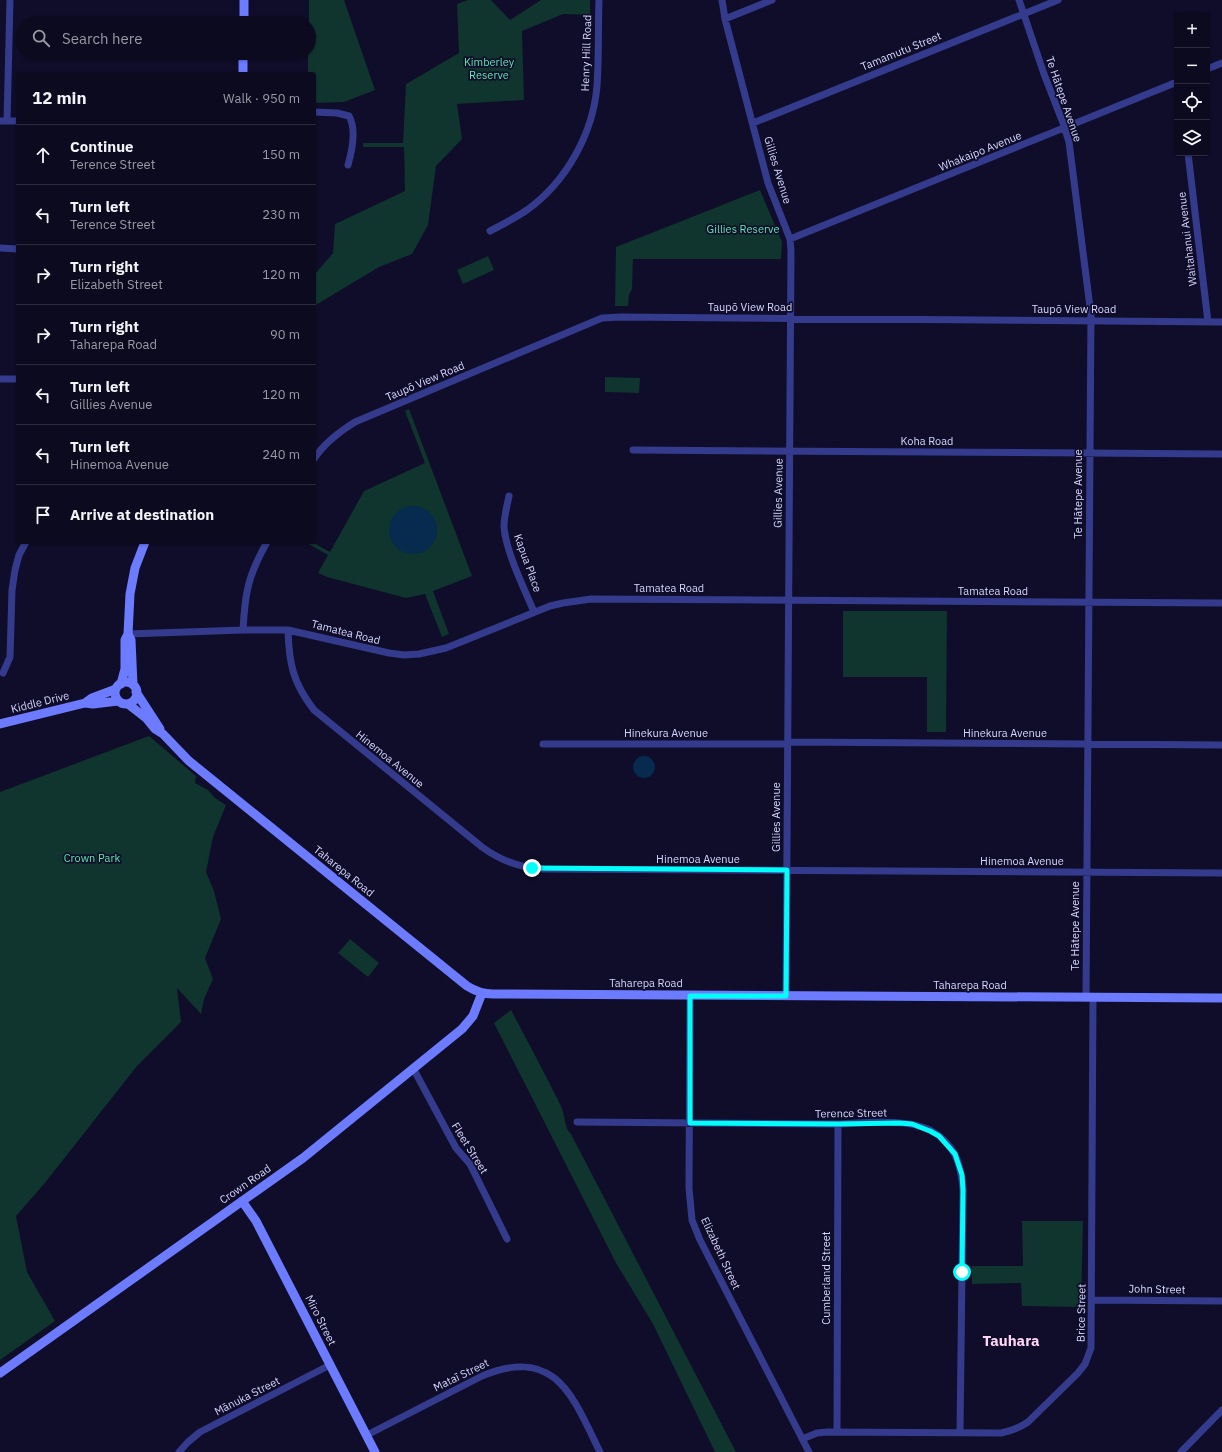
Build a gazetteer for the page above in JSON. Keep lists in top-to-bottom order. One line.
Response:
{"streets":{"street":["Tamamutu Street","Henry Hill Road","Te Hātepe Avenue","Whakaipo Avenue","Gillies Avenue","Waitahanui Avenue","Taupō View Road","Koha Road","Kapua Place","Tamatea Road","Kiddle Drive","Hinekura Avenue","Hinemoa Avenue","Taharepa Road","Terence Street","Fleet Street","Crown Road","Elizabeth Street","Cumberland Street","John Street","Brice Street","Miro Street","Mataī Street","Mānuka Street"]},"crossings":[["Tamamutu Street","Te Hātepe Avenue"],["Tamamutu Street","Gillies Avenue"],["Te Hātepe Avenue","Whakaipo Avenue"],["Te Hātepe Avenue","Taupō View Road"],["Te Hātepe Avenue","Koha Road"],["Te Hātepe Avenue","Tamatea Road"],["Te Hātepe Avenue","Hinekura Avenue"],["Te Hātepe Avenue","Hinemoa Avenue"],["Te Hātepe Avenue","Taharepa Road"],["Te Hātepe Avenue","Brice Street"],["Whakaipo Avenue","Gillies Avenue"],["Gillies Avenue","Taupō View Road"],["Gillies Avenue","Koha Road"],["Gillies Avenue","Tamatea Road"],["Gillies Avenue","Hinekura Avenue"],["Gillies Avenue","Hinemoa Avenue"],["Gillies Avenue","Taharepa Road"],["Waitahanui Avenue","Taupō View Road"],["Kapua Place","Tamatea Road"],["Tamatea Road","Hinemoa Avenue"],["Kiddle Drive","Taharepa Road"],["Taharepa Road","Crown Road"],["Taharepa Road","Elizabeth Street"],["Taharepa Road","Brice Street"],["Terence Street","Elizabeth Street"],["Terence Street","Cumberland Street"],["Terence Street","Brice Street"],["Fleet Street","Crown Road"],["Crown Road","Miro Street"],["Elizabeth Street","Brice Street"],["Cumberland Street","Brice Street"],["John Street","Brice Street"],["Miro Street","Mataī Street"],["Miro Street","Mānuka Street"]],"districts":["Tauhara"],"parks":["Kimberley Reserve","Gillies Reserve","Crown Park"],"page":{"map_buttons":["+","−"],"search":"Search here","heading":["12 min","Walk · 950 m"],"list":[["Continue","Terence Street","150 m"],["Turn left","Terence Street","230 m"],["Turn right","Elizabeth Street","120 m"],["Turn right","Taharepa Road","90 m"],["Turn left","Gillies Avenue","120 m"],["Turn left","Hinemoa Avenue","240 m"],"Arrive at destination"]}}
